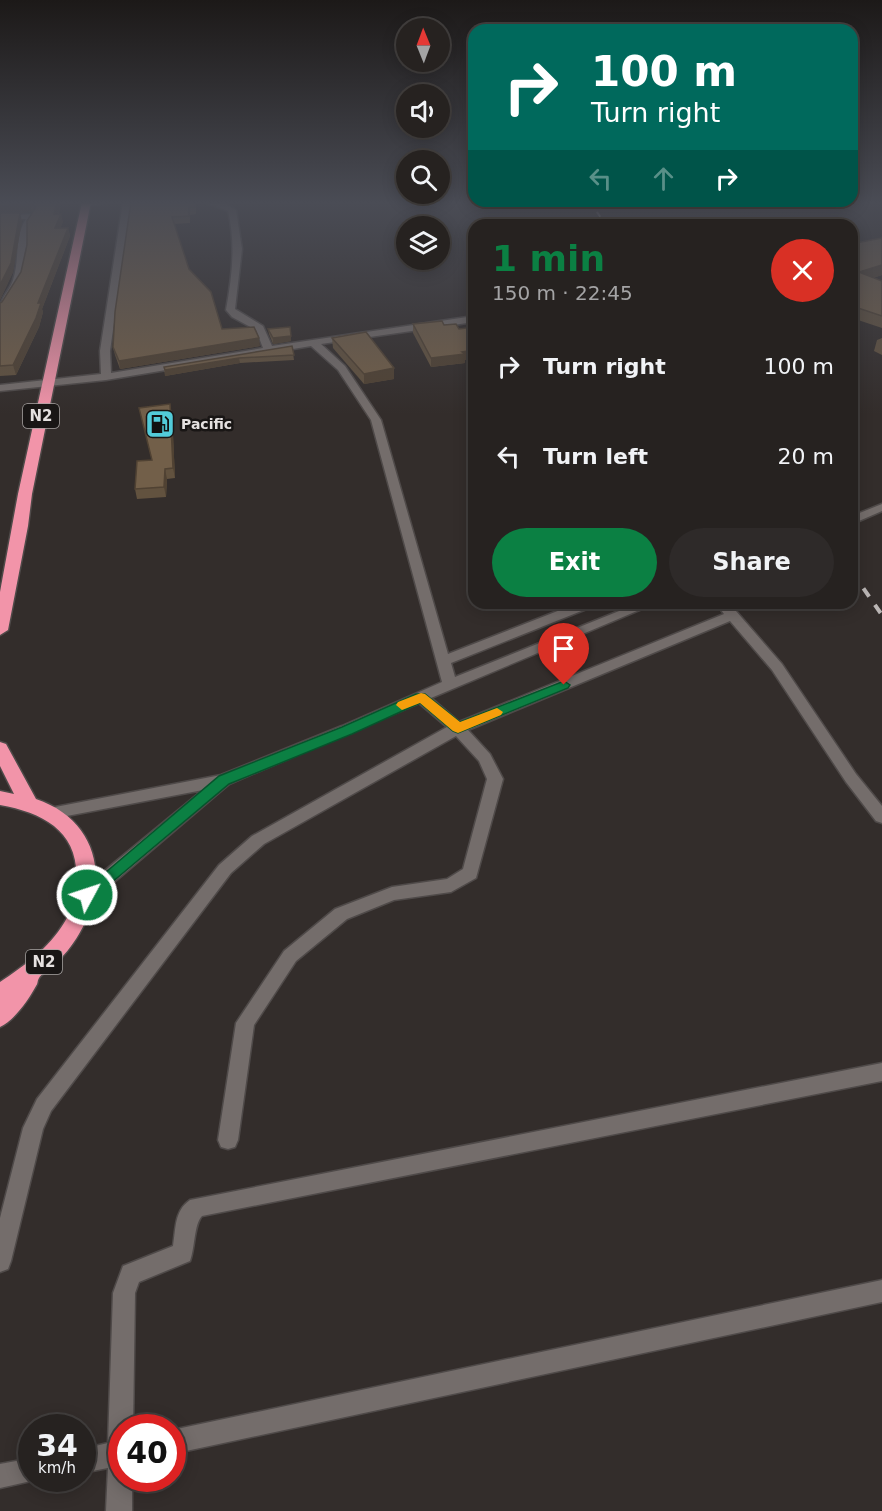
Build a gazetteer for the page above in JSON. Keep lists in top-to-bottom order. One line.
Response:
{"streets":{"highway":["N2"]},"places":{"fuel station":["Pacific"]},"north":"top","page":{"turn":["100 m","Turn right"],"heading":["1 min","150 m · 22:45"],"list":[{"name":"Turn right","value":"100 m"},{"name":"Turn left","value":"20 m"}],"buttons":["Exit","Share"],"speed":"34 km/h","limit":"40"}}
